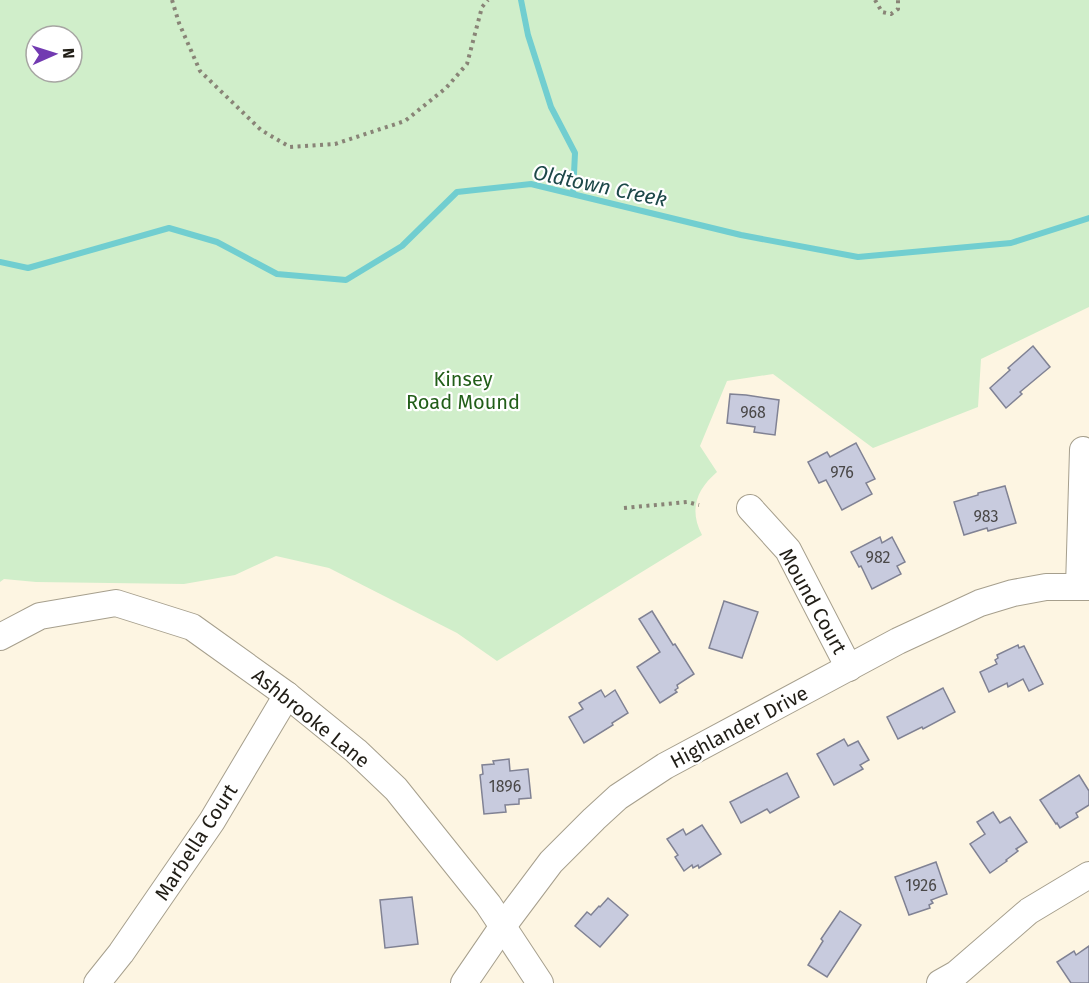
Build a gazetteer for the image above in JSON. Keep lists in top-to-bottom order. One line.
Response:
{"streets":{"street":["Mound Court","Ashbrooke Lane","Highlander Drive","Marbella Court"]},"crossings":[["Mound Court","Highlander Drive"],["Ashbrooke Lane","Highlander Drive"],["Ashbrooke Lane","Marbella Court"]],"water":["Oldtown Creek"],"parks":["Kinsey Road Mound"],"house_numbers":["968","976","983","982","1896","1926"],"north":"right"}
